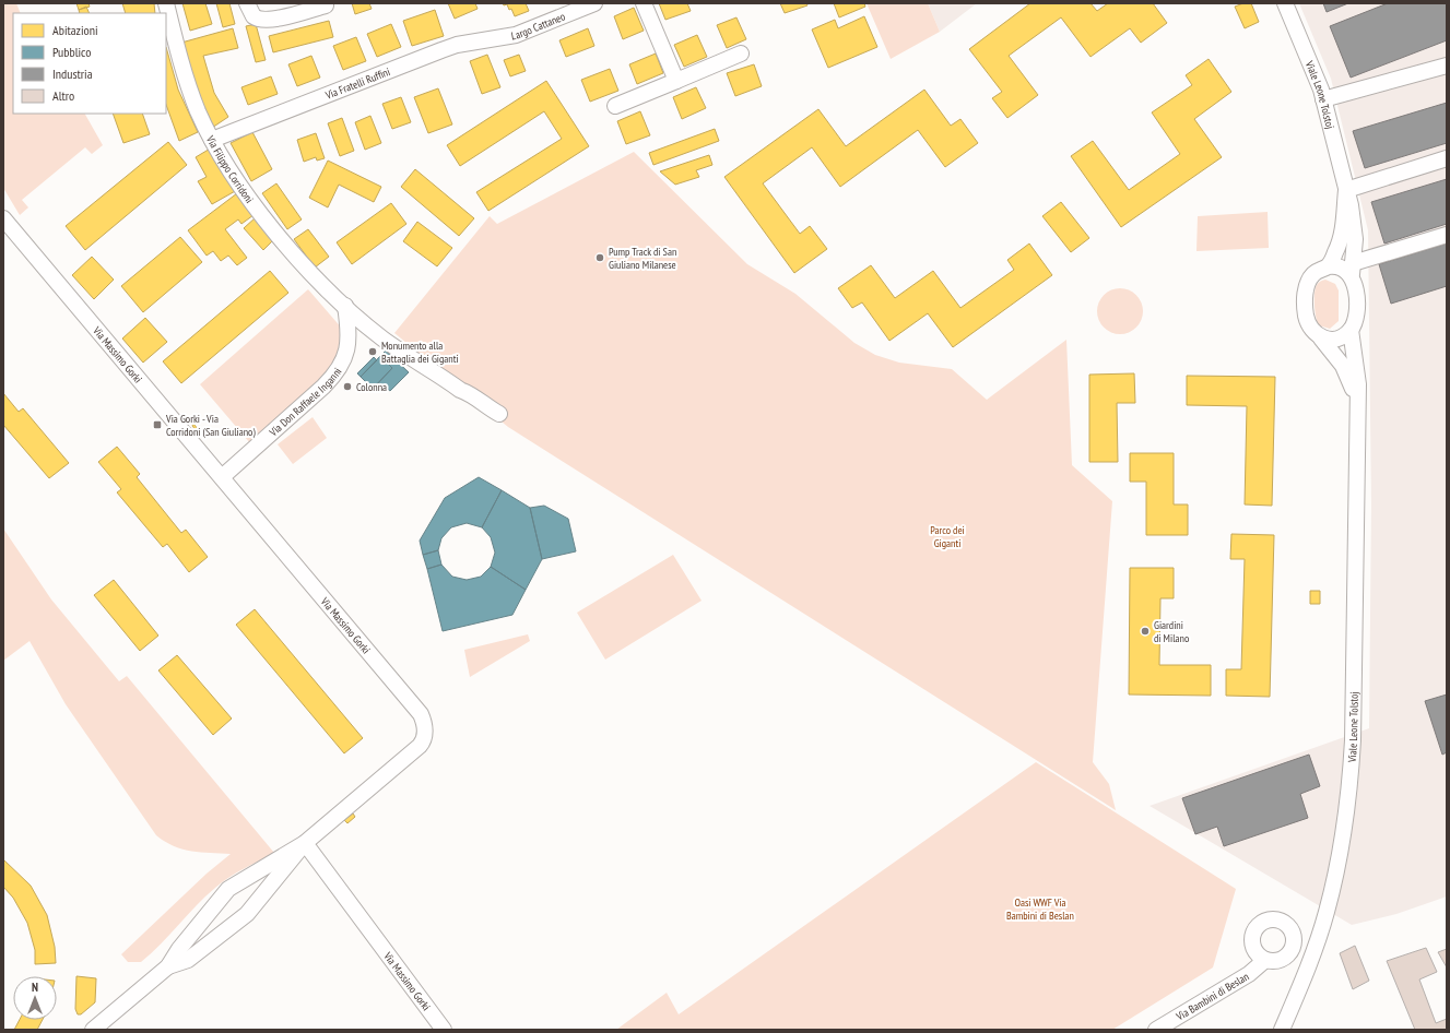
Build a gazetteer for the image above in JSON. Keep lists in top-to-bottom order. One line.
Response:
{"streets":{"street":["Largo Cattaneo","Via Fratelli Ruffini","Viale Leone Tolstoj","Via Filippo Corridoni","Via Massimo Gorki","Via Don Raffaele Inganni","Via Bambini di Beslan"]},"crossings":[["Largo Cattaneo","Via Fratelli Ruffini"],["Via Fratelli Ruffini","Via Filippo Corridoni"],["Via Filippo Corridoni","Via Don Raffaele Inganni"],["Via Massimo Gorki","Via Don Raffaele Inganni"]],"parks":["Parco dei Giganti","Oasi WWF Via Bambini di Beslan"],"places":{"other":["Pump Track di San Giuliano Milanese","Monumento alla Battaglia dei Giganti","Colonna","Giardini di Milano"],"transit":["Via Gorki - Via Corridoni (San Giuliano)"]},"legend":["Abitazioni","Pubblico","Industria","Altro"],"north":"top"}
